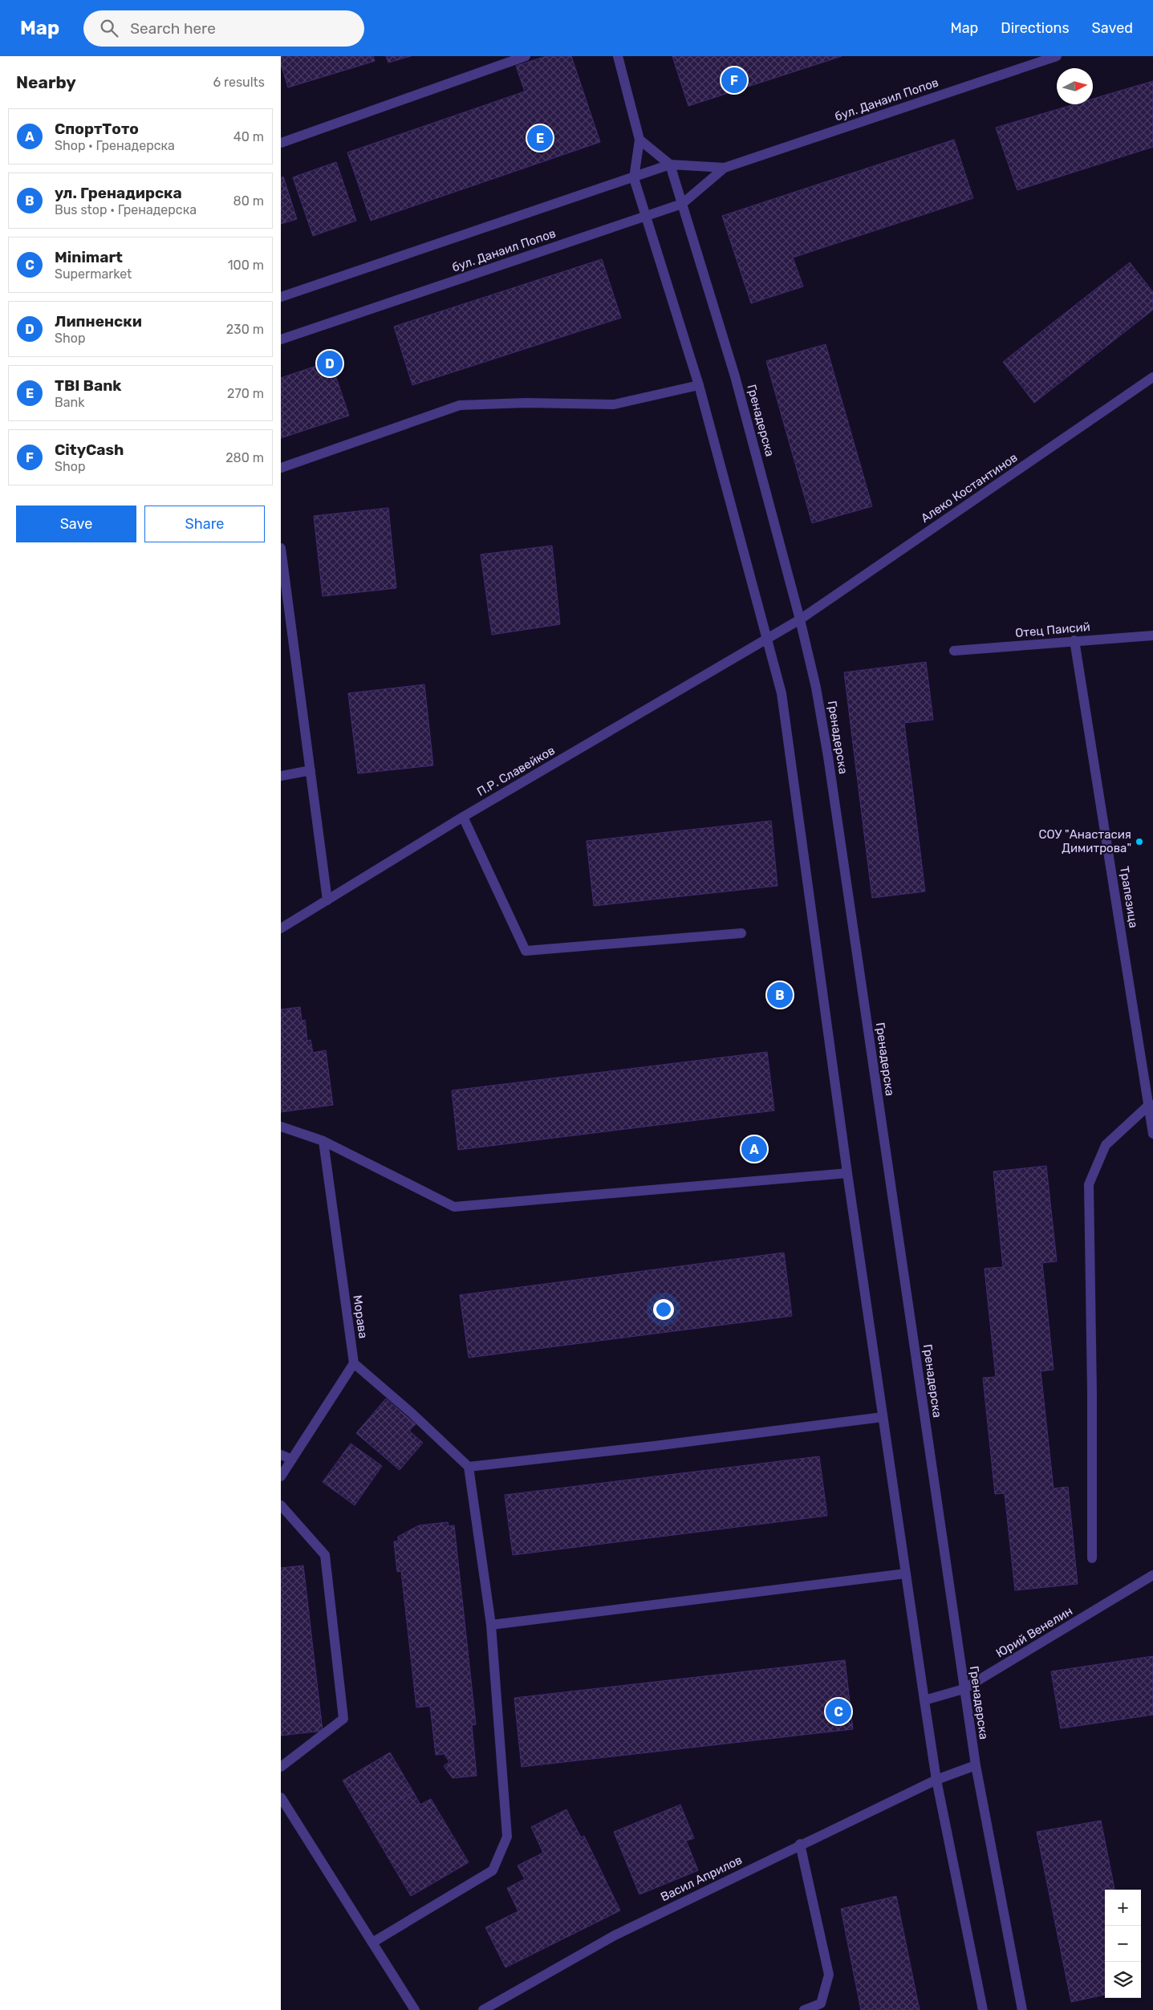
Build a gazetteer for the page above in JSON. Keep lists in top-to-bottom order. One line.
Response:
{"streets":{"street":["бул. Данаил Попов","Гренадерска","Алеко Костантинов","Отец Паисий","П.Р. Славейков","Трапезица","Морава","Юрий Венелин","Васил Априлов"]},"crossings":[["бул. Данаил Попов","Гренадерска"],["Гренадерска","Алеко Костантинов"],["Гренадерска","Юрий Венелин"],["Гренадерска","Васил Априлов"],["Алеко Костантинов","П.Р. Славейков"],["Отец Паисий","Трапезица"]],"places":["СОУ \"Анастасия Димитрова\""],"north":"right","page":{"header":"Map","search":"Search here","nav":["Map","Directions","Saved"],"heading":["Nearby","6 results"],"pins":["F","E","D","B","A","C"],"list":[{"mark":"A","name":"СпортТото","note":"Shop · Гренадерска","value":"40 m"},{"mark":"B","name":"ул. Гренадирска","note":"Bus stop · Гренадерска","value":"80 m"},{"mark":"C","name":"Minimart","note":"Supermarket","value":"100 m"},{"mark":"D","name":"Липненски","note":"Shop","value":"230 m"},{"mark":"E","name":"TBI Bank","note":"Bank","value":"270 m"},{"mark":"F","name":"CityCash","note":"Shop","value":"280 m"}],"buttons":["Save","Share"],"map_buttons":["+","−"]}}
